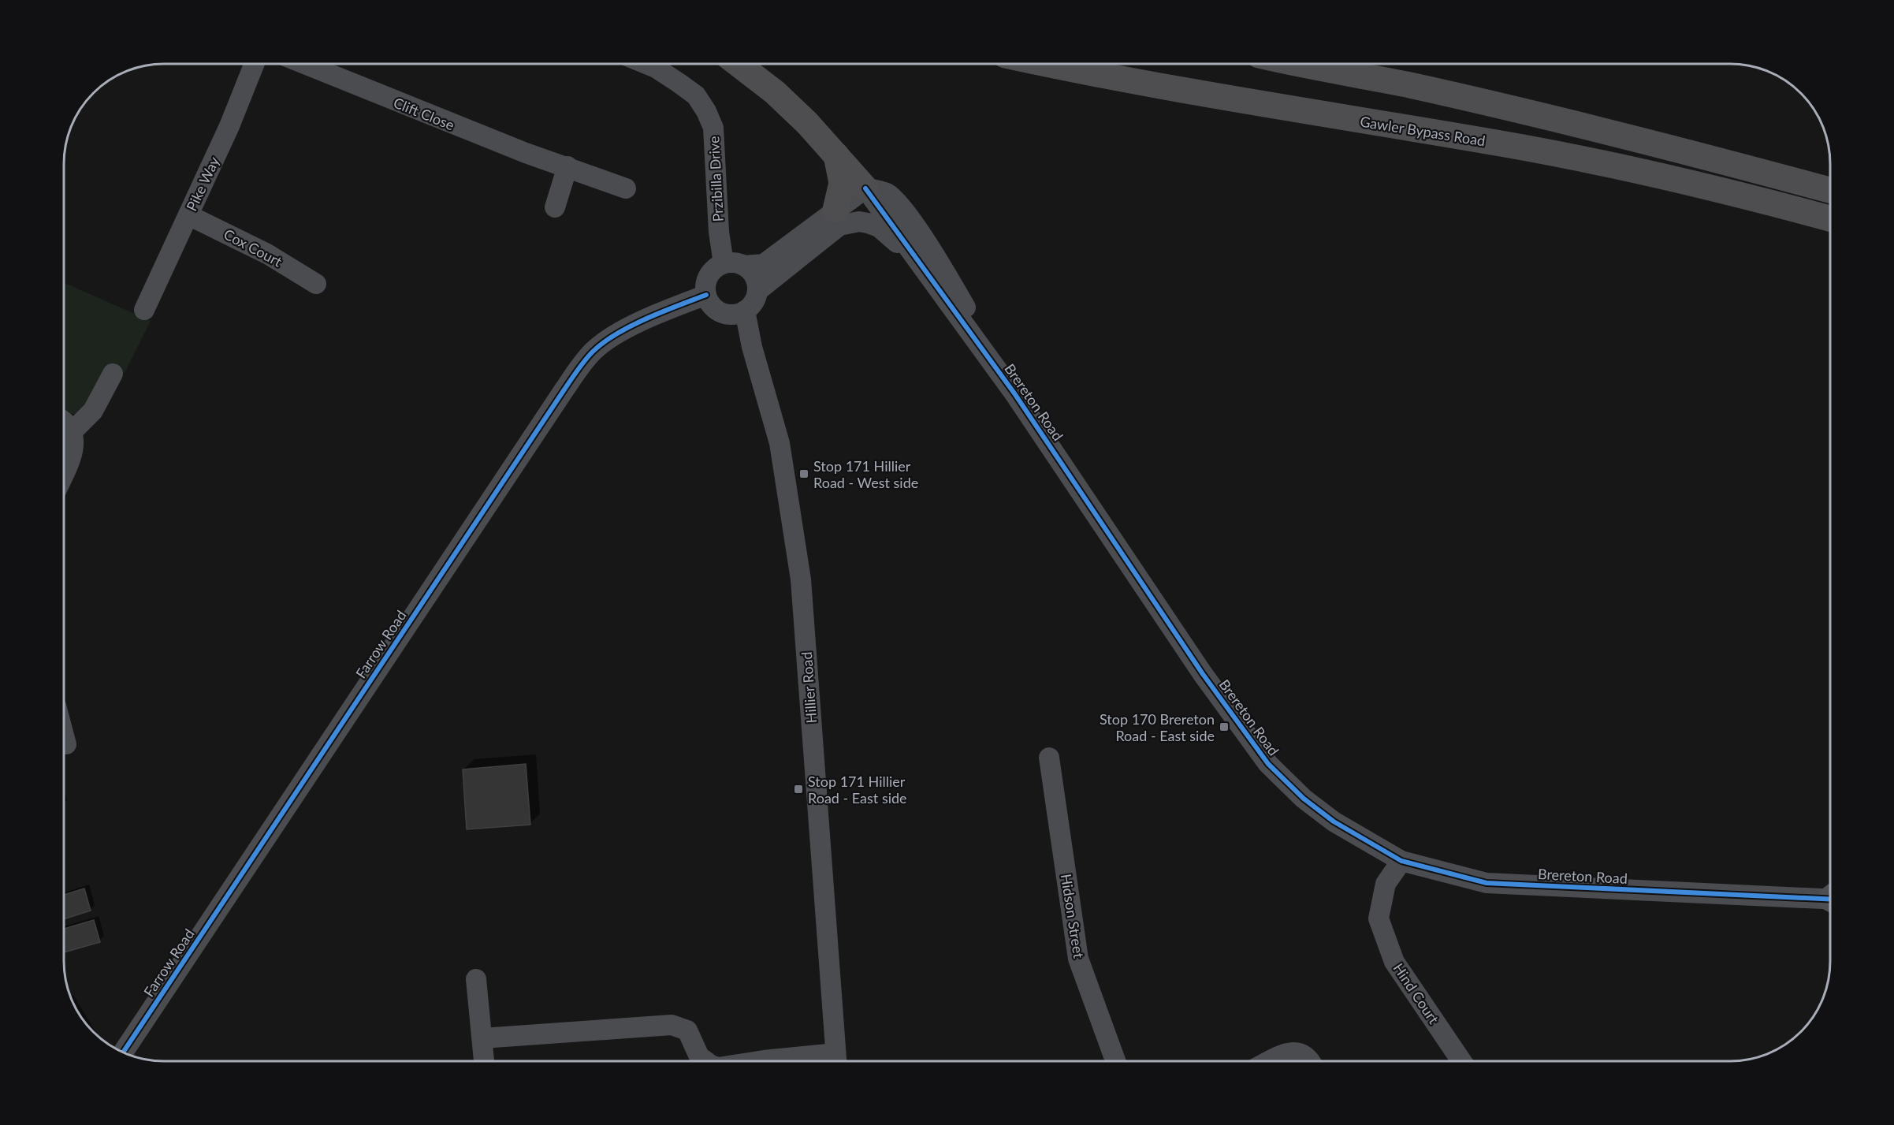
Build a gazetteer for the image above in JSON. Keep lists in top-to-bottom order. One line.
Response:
{"streets":{"highway":["Gawler Bypass Road"],"street":["Clift Close","Przibilla Drive","Pike Way","Cox Court","Brereton Road","Farrow Road","Hillier Road","Hidson Street","Hind Court"]},"crossings":[["Przibilla Drive","Brereton Road"],["Przibilla Drive","Farrow Road"],["Przibilla Drive","Hillier Road"],["Pike Way","Cox Court"],["Brereton Road","Farrow Road"],["Brereton Road","Hillier Road"],["Brereton Road","Hind Court"],["Farrow Road","Hillier Road"]],"places":{"transit":["Stop 171 Hillier Road - West side","Stop 170 Brereton Road - East side","Stop 171 Hillier Road - East side"]}}
